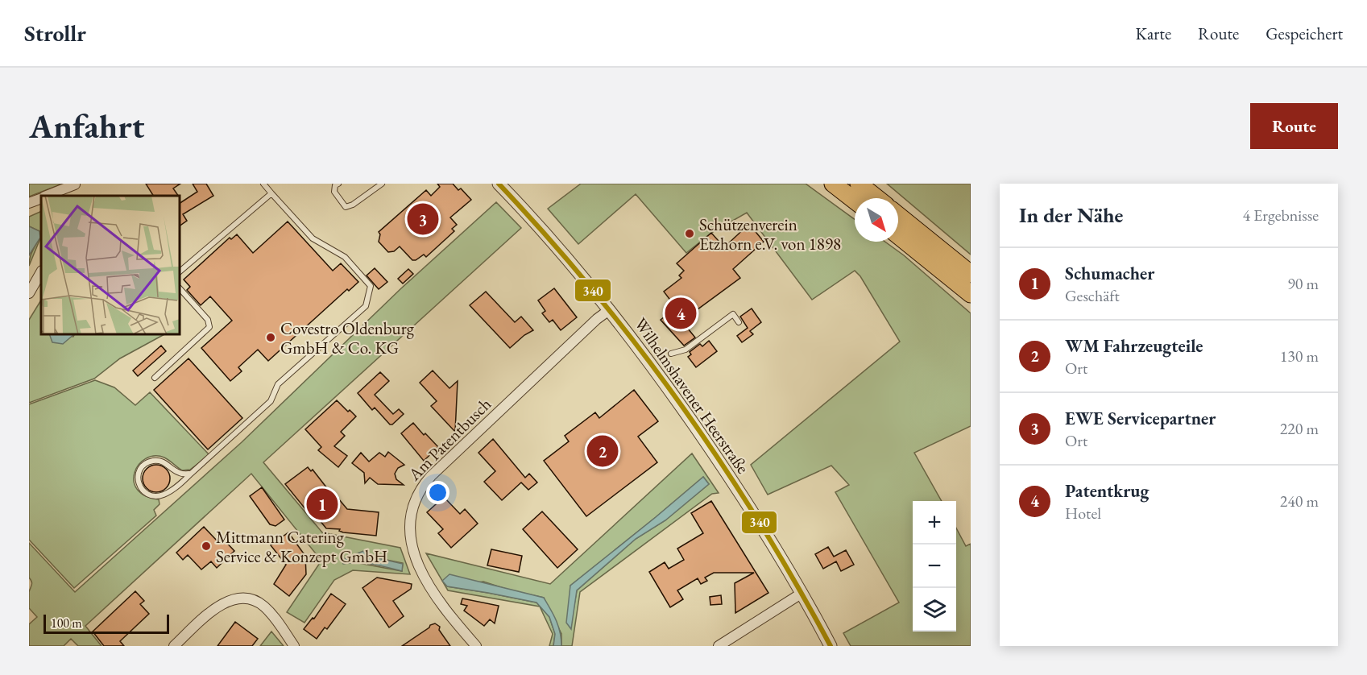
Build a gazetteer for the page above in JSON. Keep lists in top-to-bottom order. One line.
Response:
{"streets":{"street":["Wilhelmshavener Heerstraße","Am Patentbusch"]},"crossings":[["Wilhelmshavener Heerstraße","Am Patentbusch"]],"places":["Schützenverein Etzhorn e.V. von 1898","Covestro Oldenburg GmbH & Co. KG","Mittmann Catering Service & Konzept GmbH"],"lines":["transit line 340"],"scale_bar":"100 m","north":"bottom right","page":{"header":"Strollr","nav":["Karte","Route","Gespeichert"],"buttons":"Route","title":"Anfahrt","heading":["In der Nähe","4 Ergebnisse"],"pins":["3","4","2","1"],"list":[{"mark":"1","name":"Schumacher","note":"Geschäft","value":"90 m"},{"mark":"2","name":"WM Fahrzeugteile","note":"Ort","value":"130 m"},{"mark":"3","name":"EWE Servicepartner","note":"Ort","value":"220 m"},{"mark":"4","name":"Patentkrug","note":"Hotel","value":"240 m"}],"map_buttons":["+","−"],"scale":"100 m"}}
